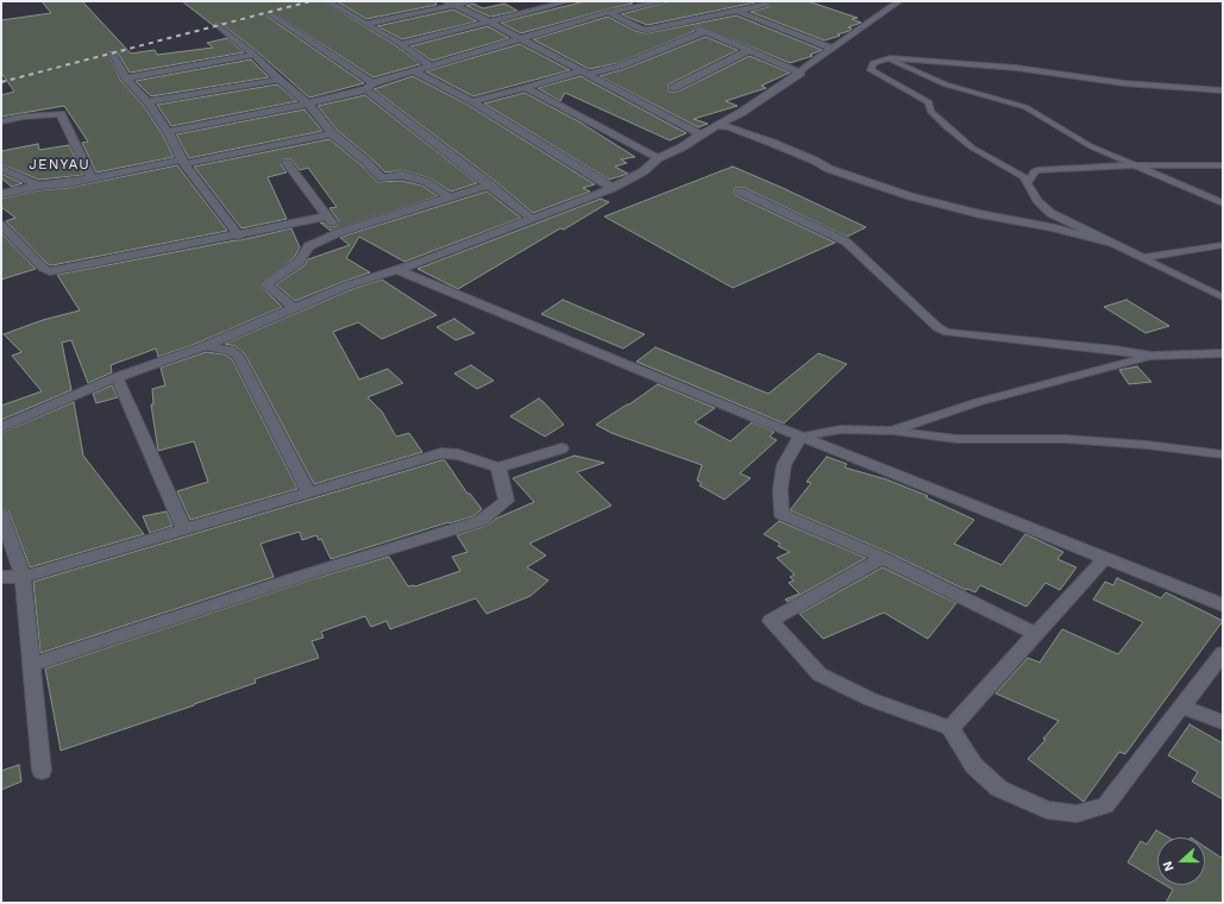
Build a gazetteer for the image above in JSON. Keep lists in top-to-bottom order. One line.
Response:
{"districts":["JENYAU"],"north":"left"}
